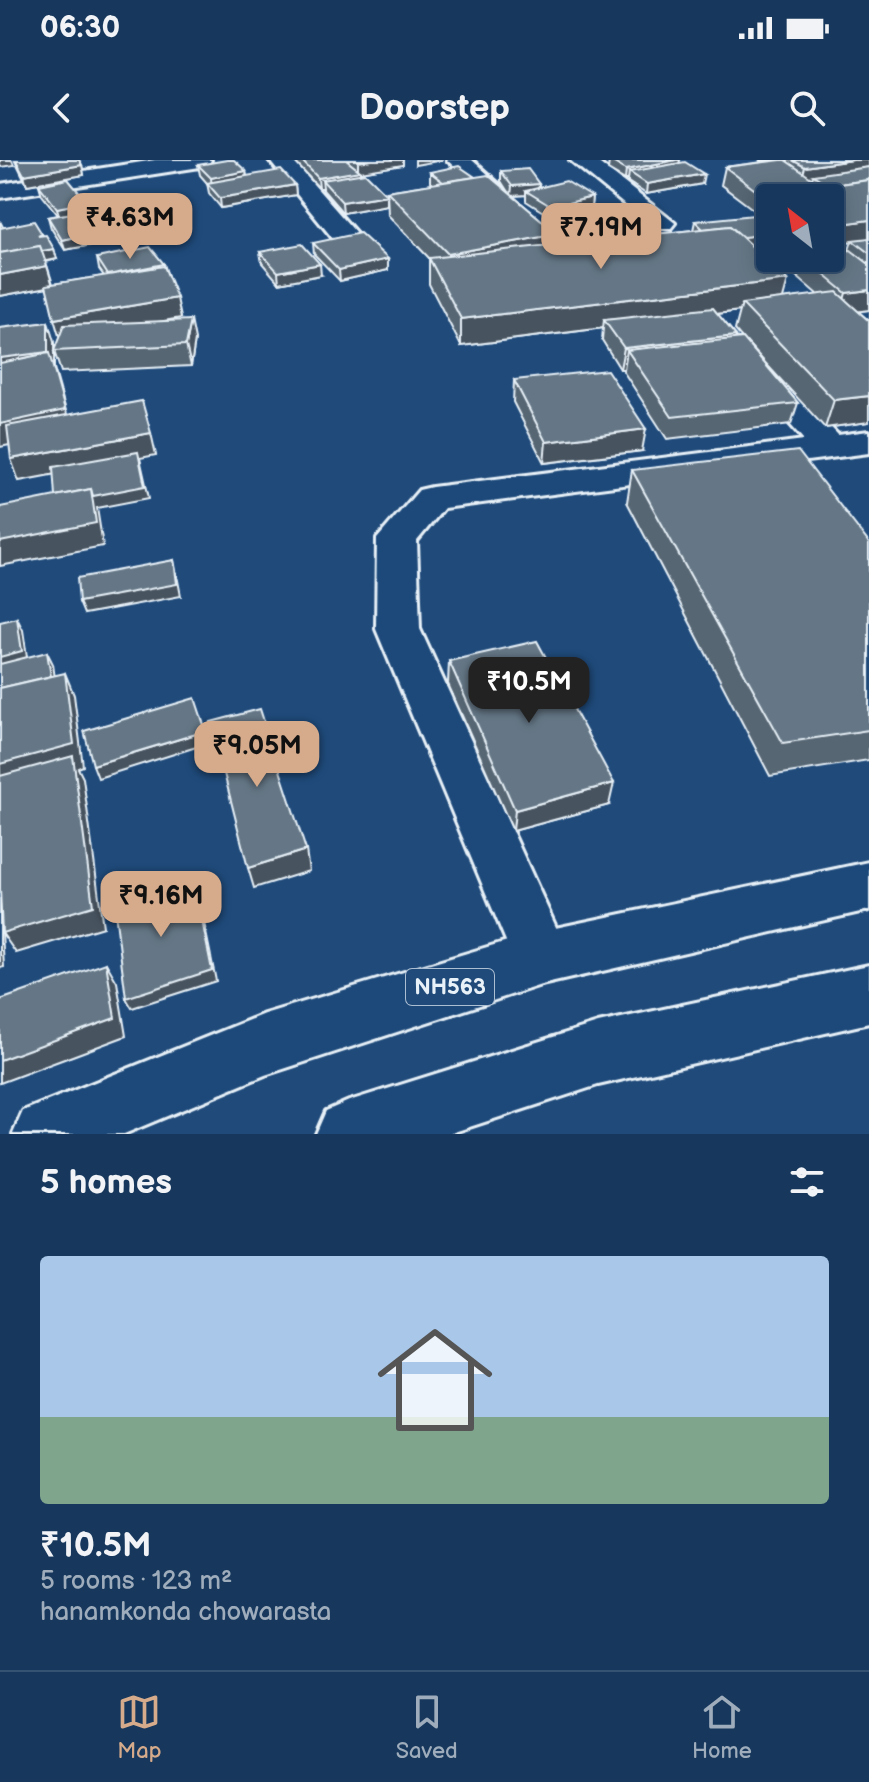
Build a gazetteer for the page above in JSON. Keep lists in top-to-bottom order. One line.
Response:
{"streets":{"main road":["NH563"]},"north":"top left","page":{"status":"06:30","header":"Doorstep","price":["₹4.63M","₹7.19M","₹10.5M","₹9.05M","₹9.16M"],"heading":"5 homes","list":[{"name":"₹10.5M","note":"5 rooms · 123 m² · hanamkonda chowarasta"}],"tabs":["Map","Saved","Home"]}}
